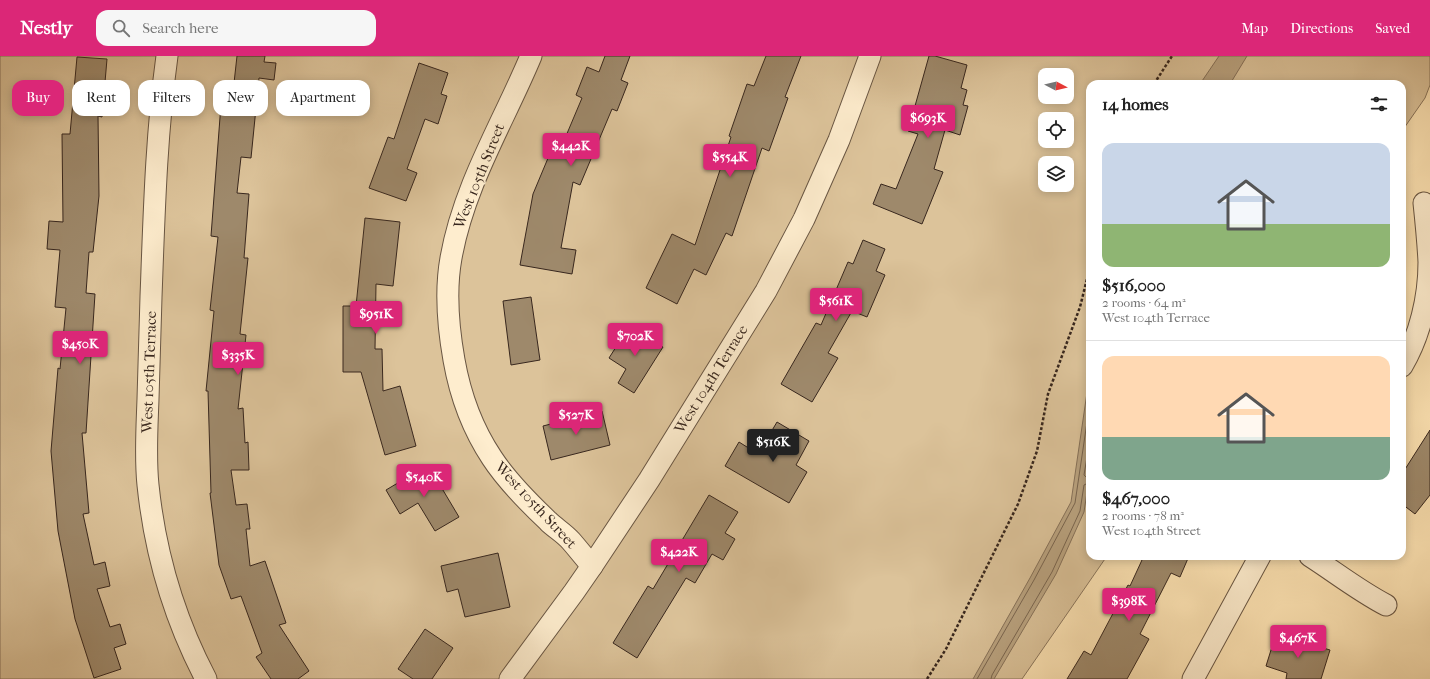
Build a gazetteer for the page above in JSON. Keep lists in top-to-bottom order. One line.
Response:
{"streets":{"street":["West 105th Street","West 105th Terrace","West 104th Terrace"]},"crossings":[["West 105th Street","West 104th Terrace"]],"north":"right","page":{"header":"Nestly","search":"Search here","nav":["Map","Directions","Saved"],"chip":["Buy","Rent","Filters","New","Apartment"],"heading":"14 homes","price":["$693K","$442K","$554K","$561K","$951K","$702K","$450K","$335K","$527K","$516K","$540K","$422K","$398K","$467K"],"list":[{"name":"$516,000","note":"2 rooms · 64 m² · West 104th Terrace"},{"name":"$467,000","note":"2 rooms · 78 m² · West 104th Street"}]}}
